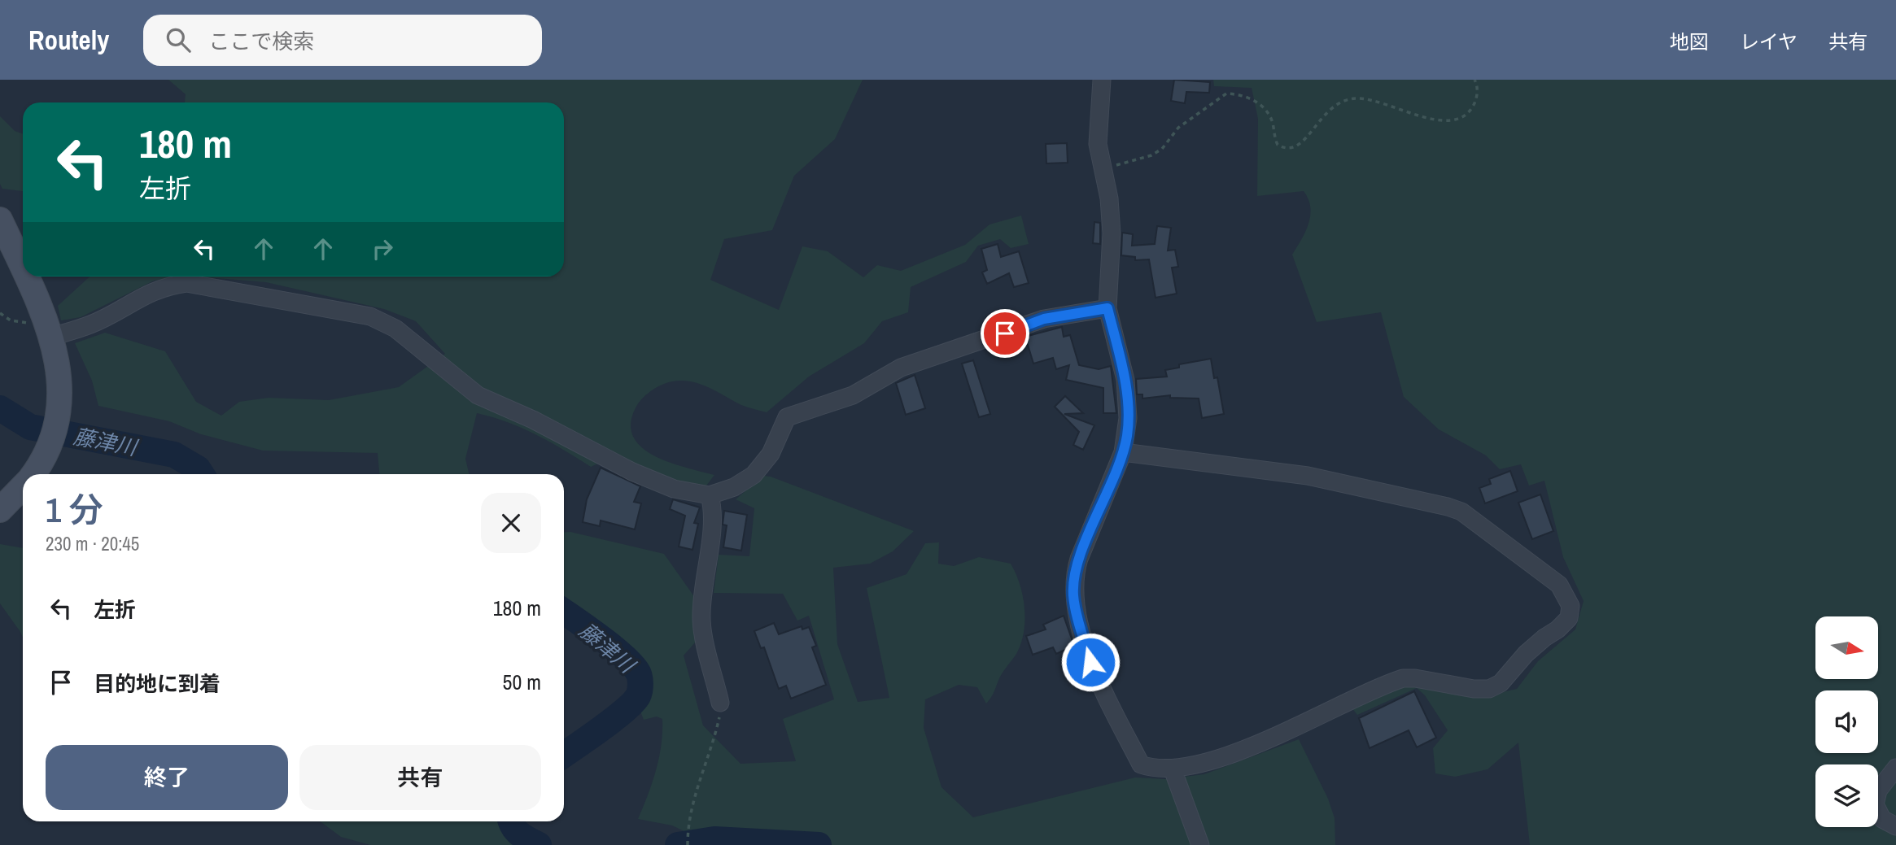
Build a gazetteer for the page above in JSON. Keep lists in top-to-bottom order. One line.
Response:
{"water":["藤津川"],"north":"right","page":{"header":"Routely","search":"ここで検索","nav":["地図","レイヤ","共有"],"turn":["180 m","左折"],"heading":["1 分","230 m · 20:45"],"list":[{"name":"左折","value":"180 m"},{"name":"目的地に到着","value":"50 m"}],"buttons":["終了","共有"]}}
